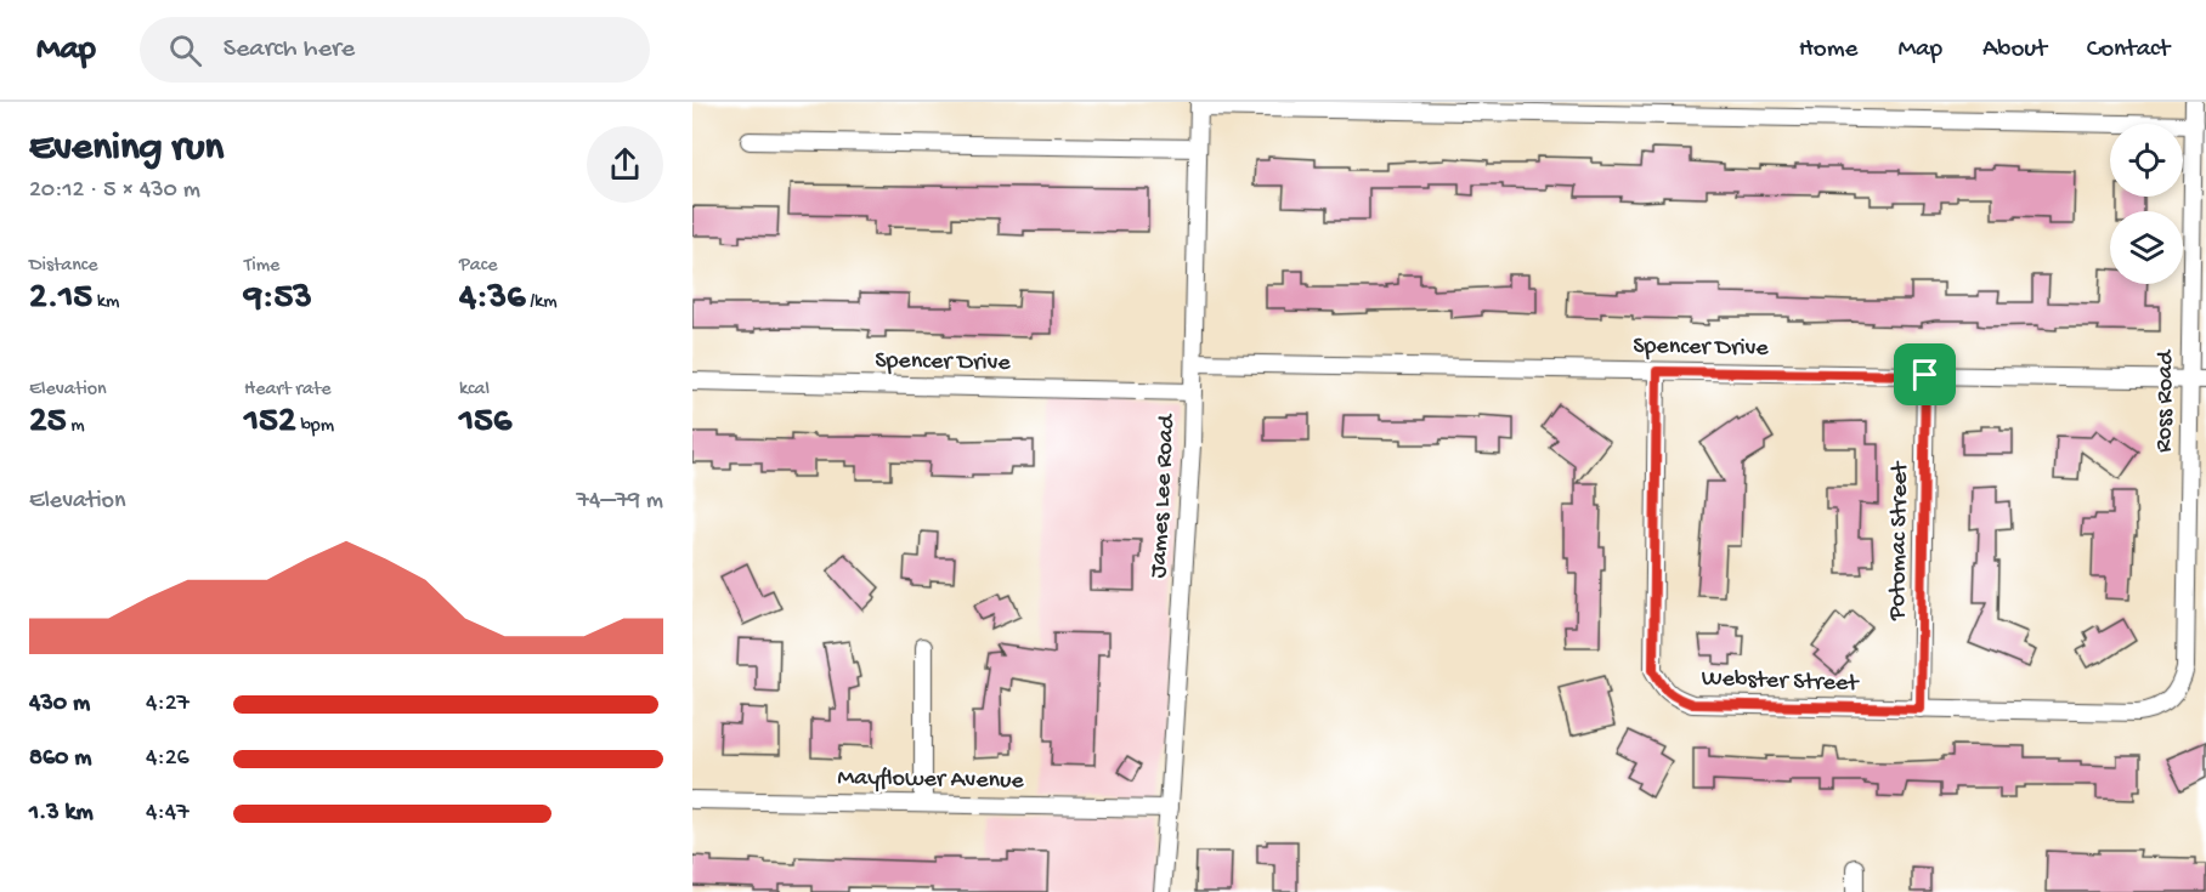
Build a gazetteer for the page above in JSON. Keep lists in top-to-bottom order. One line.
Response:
{"streets":{"street":["Spencer Drive","Ross Road","James Lee Road","Potomac Street","Webster Street","Mayflower Avenue"]},"crossings":[["Spencer Drive","Ross Road"],["Spencer Drive","James Lee Road"],["Spencer Drive","Potomac Street"],["Spencer Drive","Webster Street"],["Ross Road","Webster Street"],["James Lee Road","Mayflower Avenue"],["Potomac Street","Webster Street"]],"page":{"header":"Map","search":"Search here","nav":["Home","Map","About","Contact"],"heading":["Evening run","20:12 · 5 × 430 m"],"stats":[["Distance","2.15 km"],["Time","9:53"],["Pace","4:36 /km"],["Elevation","25 m"],["Heart rate","152 bpm"],["kcal","156"]],"chart":["Elevation","74–79 m"],"list":[{"name":"430 m","note":"4:27"},{"name":"860 m","note":"4:26"},{"name":"1.3 km","note":"4:47"}]}}
